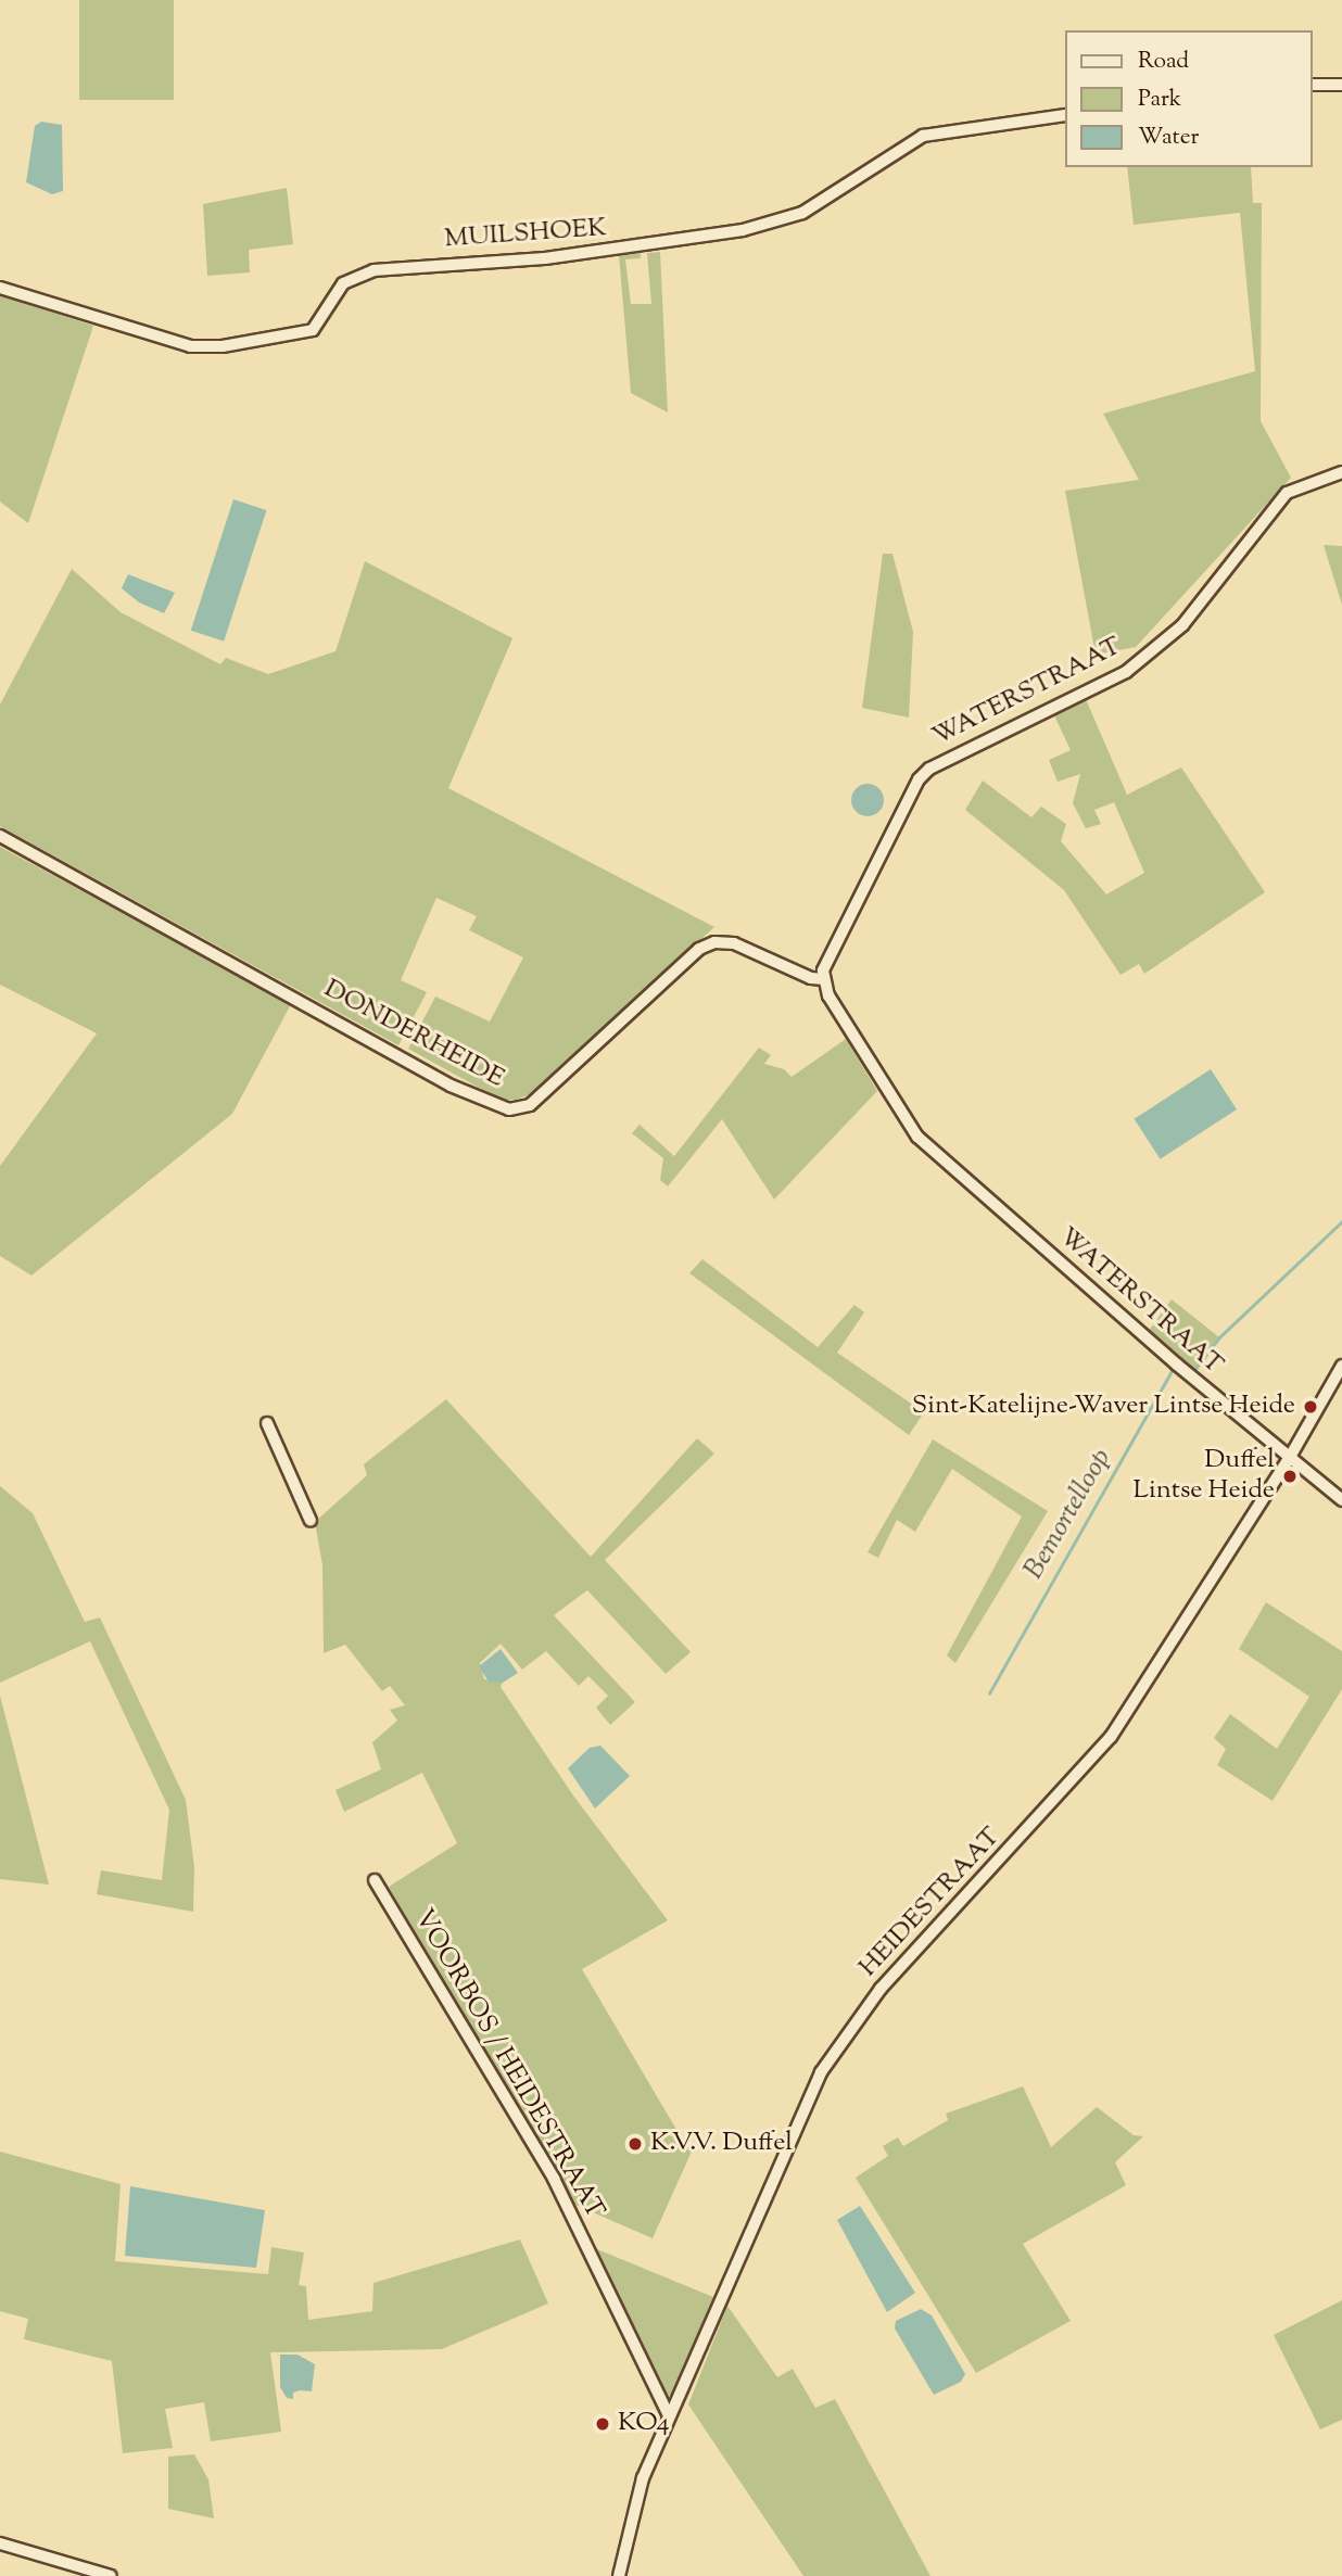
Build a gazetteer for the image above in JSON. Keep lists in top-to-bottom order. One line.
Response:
{"streets":{"street":["MUILSHOEK","WATERSTRAAT","DONDERHEIDE","HEIDESTRAAT","VOORBOS / HEIDESTRAAT"]},"crossings":[["WATERSTRAAT","DONDERHEIDE"],["WATERSTRAAT","HEIDESTRAAT"],["HEIDESTRAAT","VOORBOS / HEIDESTRAAT"]],"water":["Bemortelloop"],"places":["Sint-Katelijne-Waver Lintse Heide","Duffel Lintse Heide","K.V.V. Duffel","KO4"],"legend":["Road","Park","Water"]}
